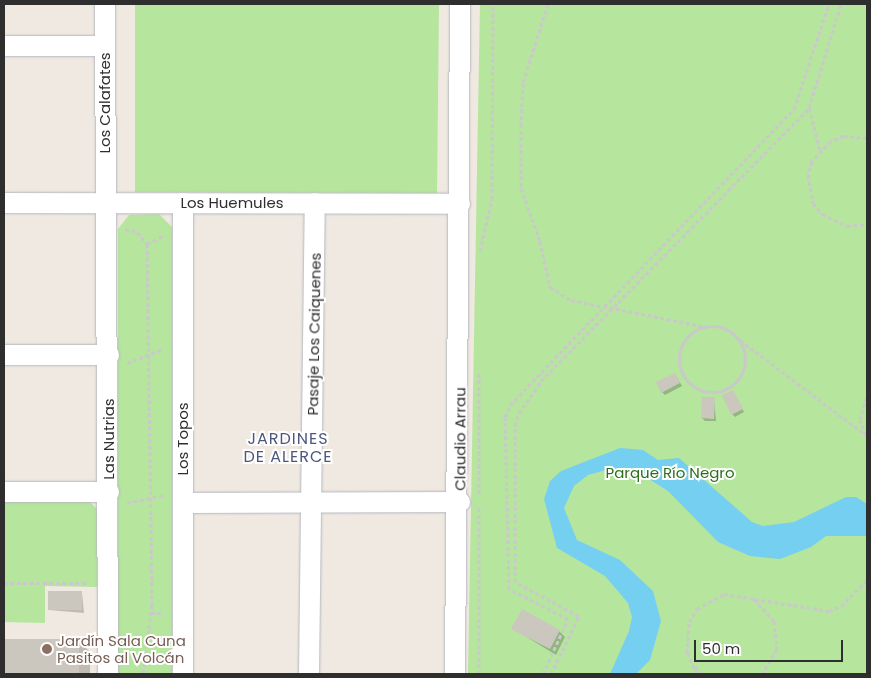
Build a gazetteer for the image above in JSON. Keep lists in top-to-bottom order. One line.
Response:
{"streets":{"street":["Los Calafates","Los Huemules","Pasaje Los Caiquenes","Las Nutrias","Los Topos","Claudio Arrau"]},"crossings":[["Los Calafates","Los Huemules"],["Los Calafates","Las Nutrias"],["Los Huemules","Pasaje Los Caiquenes"],["Los Huemules","Las Nutrias"],["Los Huemules","Los Topos"],["Los Huemules","Claudio Arrau"]],"districts":["JARDINES DE ALERCE"],"parks":["Parque Río Negro"],"places":["Jardín Sala Cuna Pasitos al Volcán"],"scale_bar":"50 m"}
